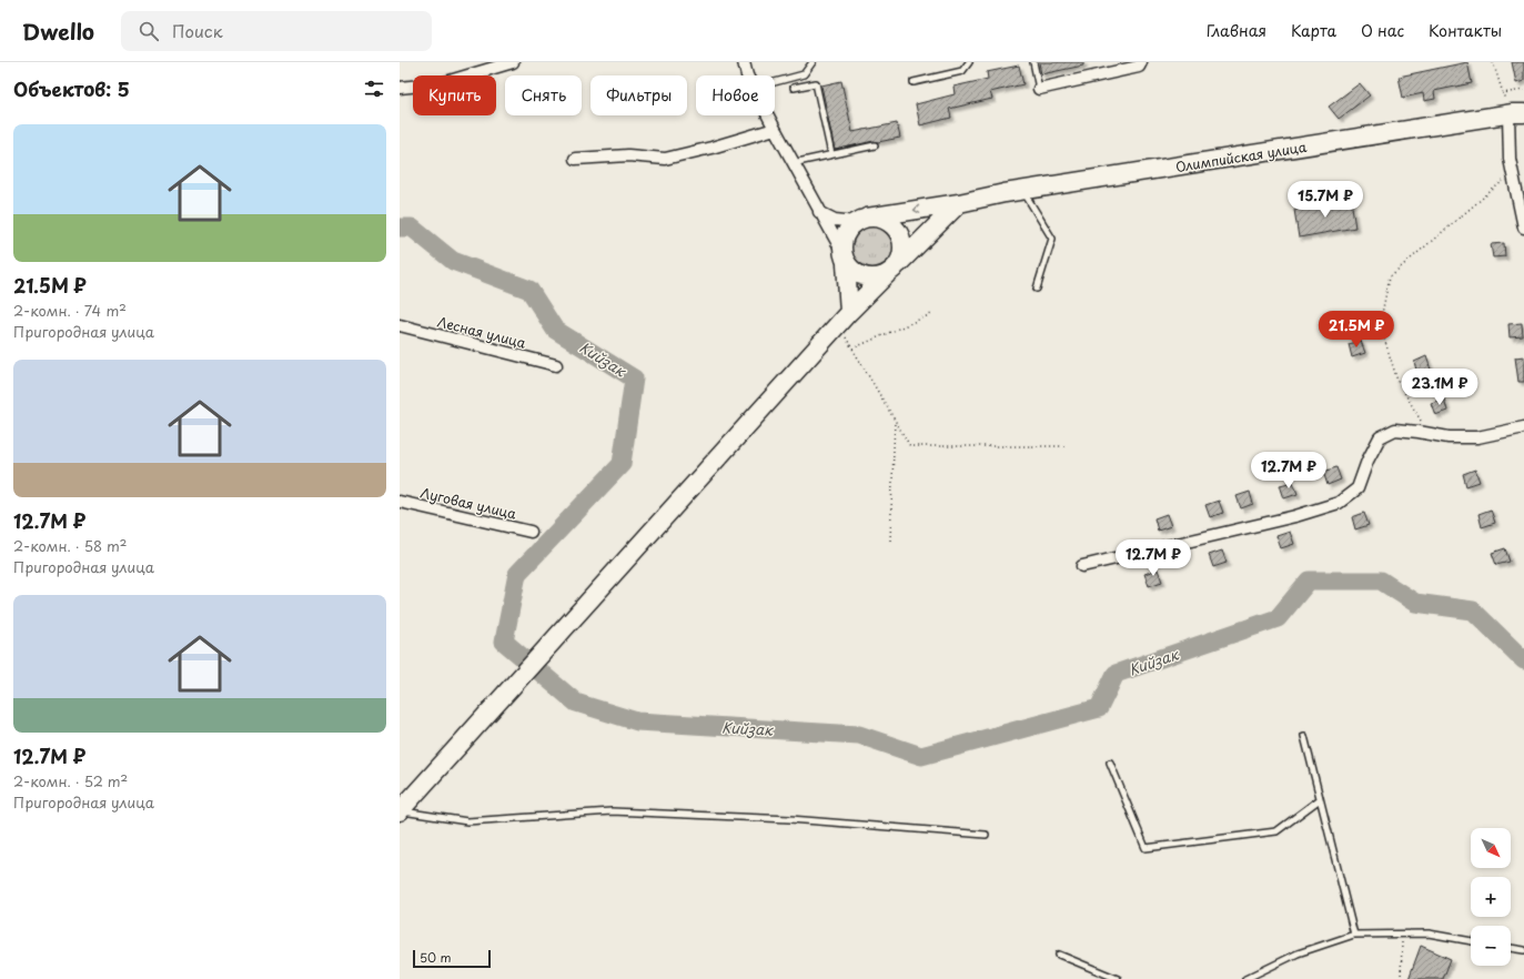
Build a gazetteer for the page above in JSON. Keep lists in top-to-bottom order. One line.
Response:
{"streets":{"main road":["Олимпийская улица"],"street":["Лесная улица","Луговая улица"]},"water":["Кийзак"],"scale_bar":"50 m","north":"bottom right","page":{"header":"Dwello","search":"Поиск","nav":["Главная","Карта","О нас","Контакты"],"heading":"Объектов: 5","chip":["Купить","Снять","Фильтры","Новое"],"list":[{"name":"21.5M ₽","note":"2-комн. · 74 m² · Пригородная улица"},{"name":"12.7M ₽","note":"2-комн. · 58 m² · Пригородная улица"},{"name":"12.7M ₽","note":"2-комн. · 52 m² · Пригородная улица"}],"price":["15.7M ₽","21.5M ₽","23.1M ₽","12.7M ₽","12.7M ₽"],"map_buttons":["+","−"],"scale":"50 m"}}
